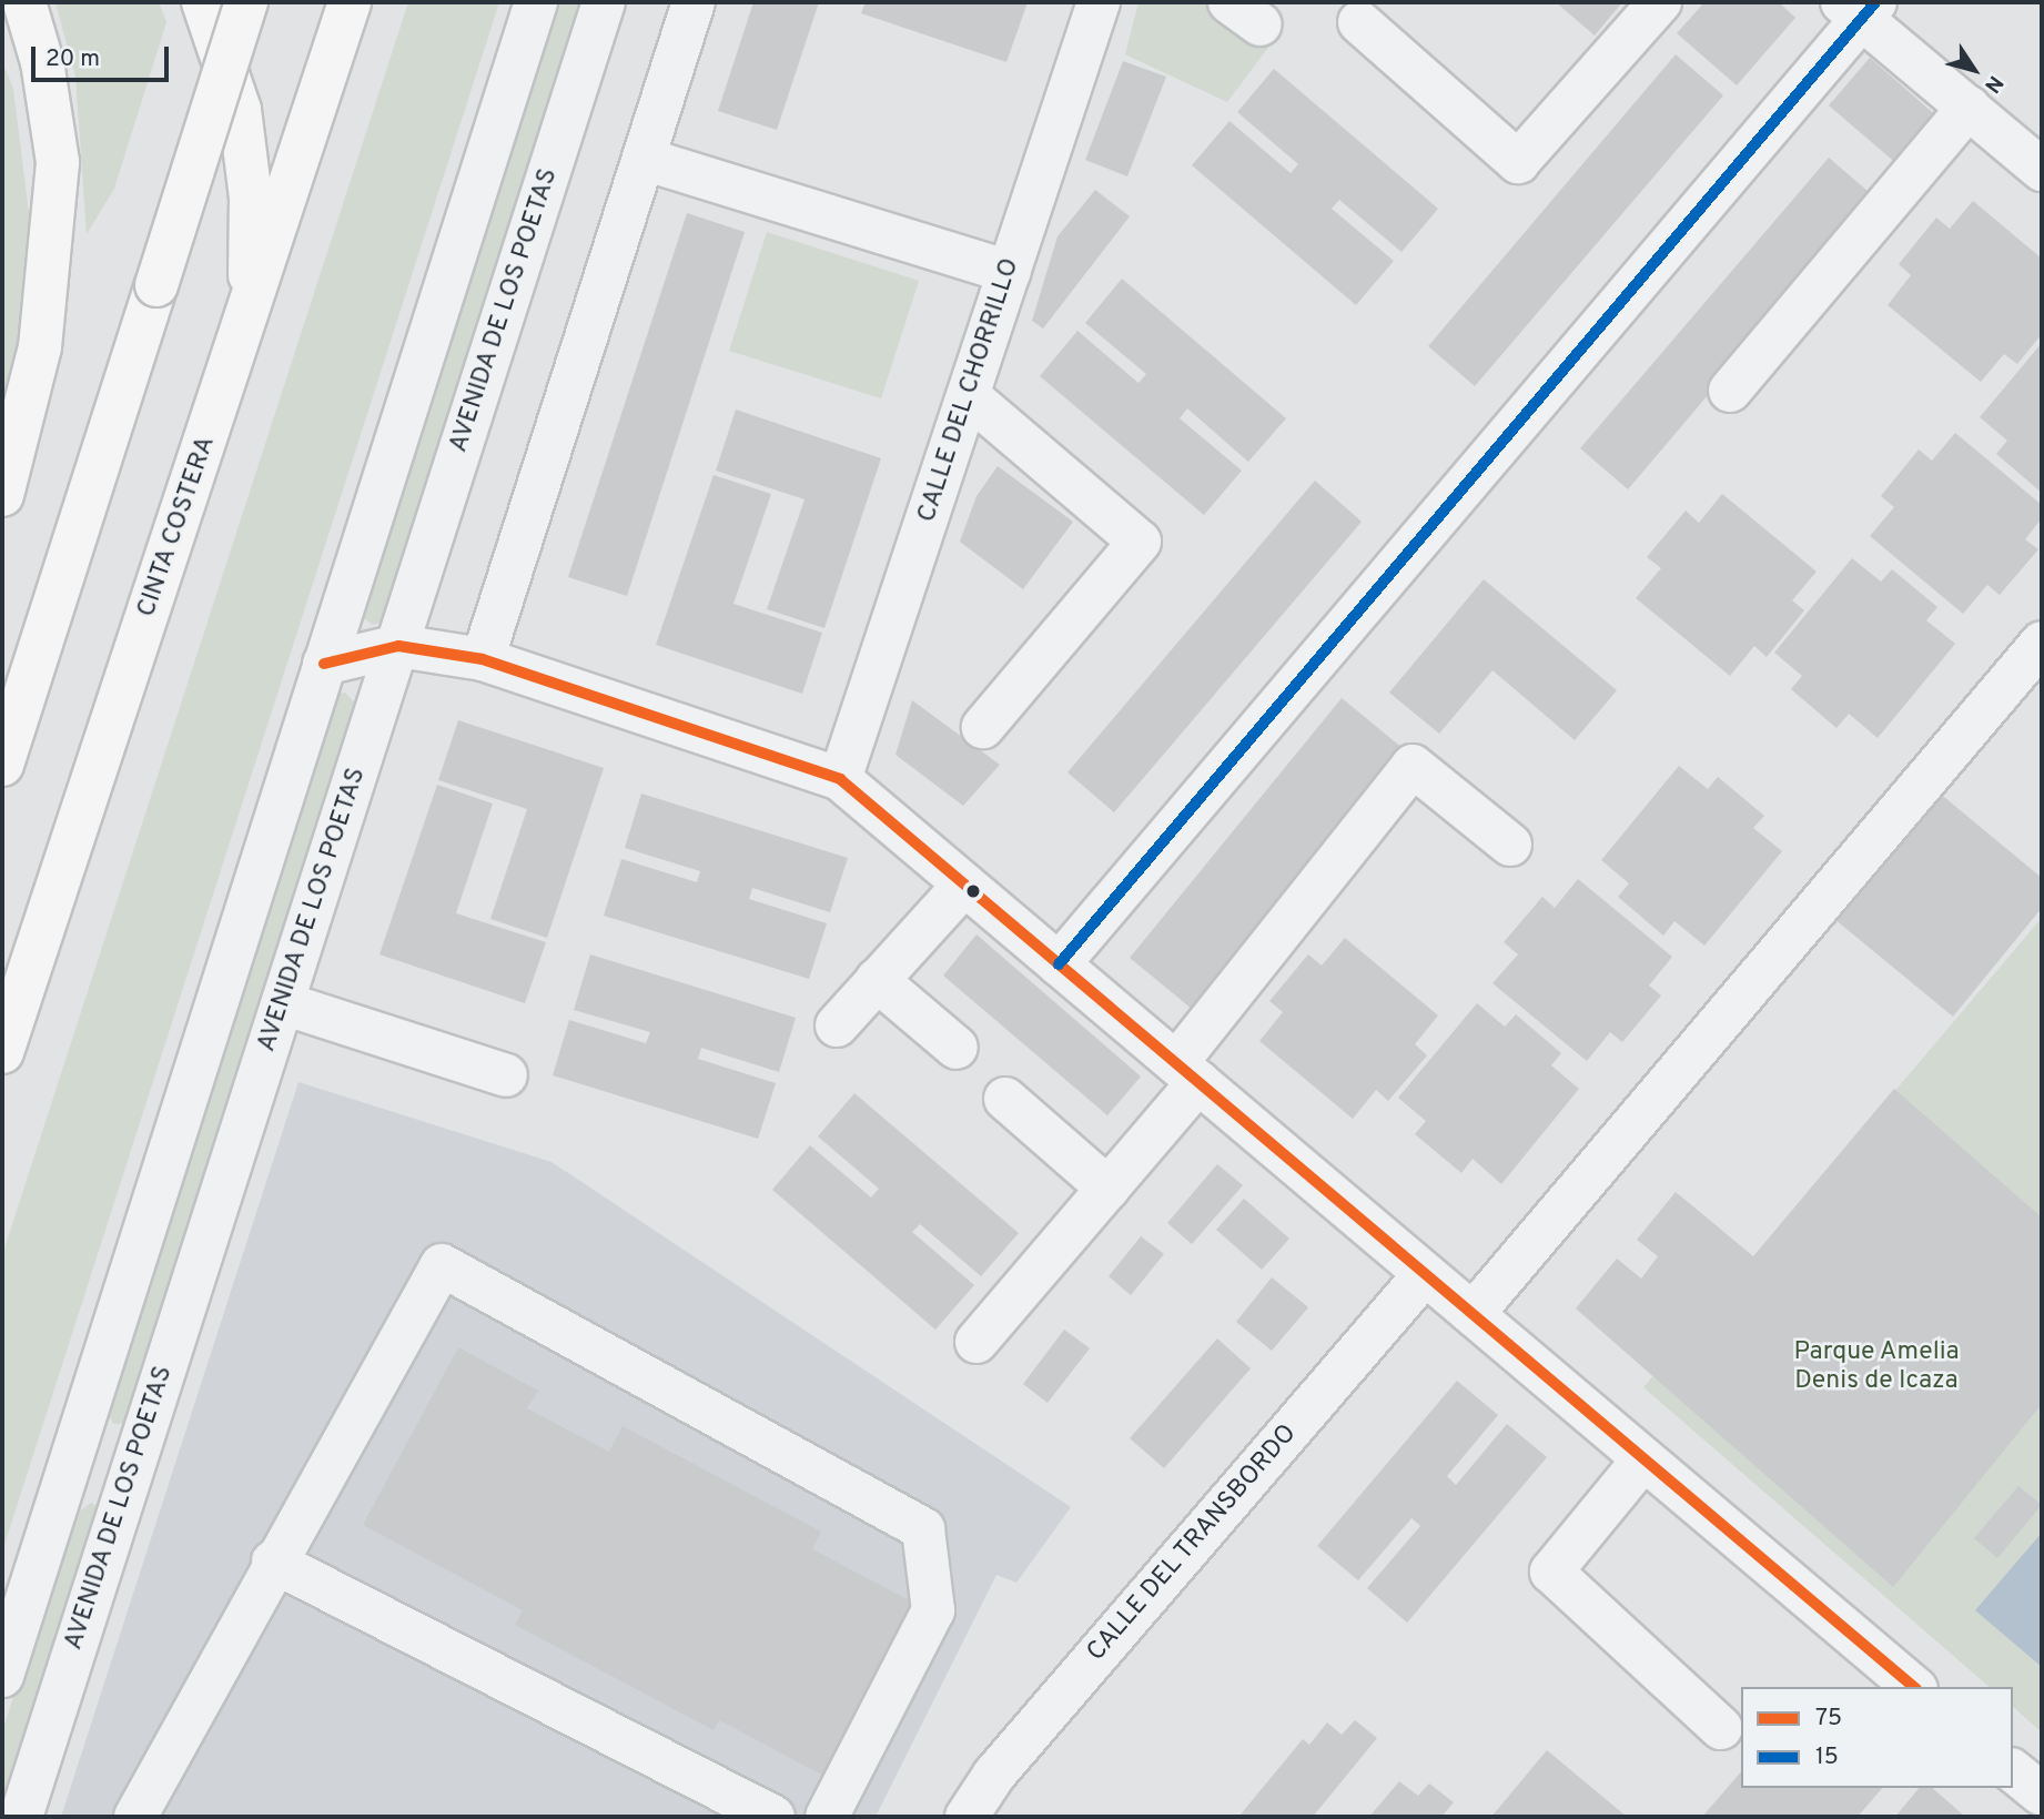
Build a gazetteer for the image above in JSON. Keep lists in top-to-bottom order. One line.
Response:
{"streets":{"main road":["CINTA COSTERA"],"street":["AVENIDA DE LOS POETAS","CALLE DEL CHORRILLO","CALLE DEL TRANSBORDO"]},"parks":["Parque Amelia Denis de Icaza"],"lines":["transit line 15","transit line 75"],"legend":["75","15"],"scale_bar":"20 m","north":"bottom right"}
